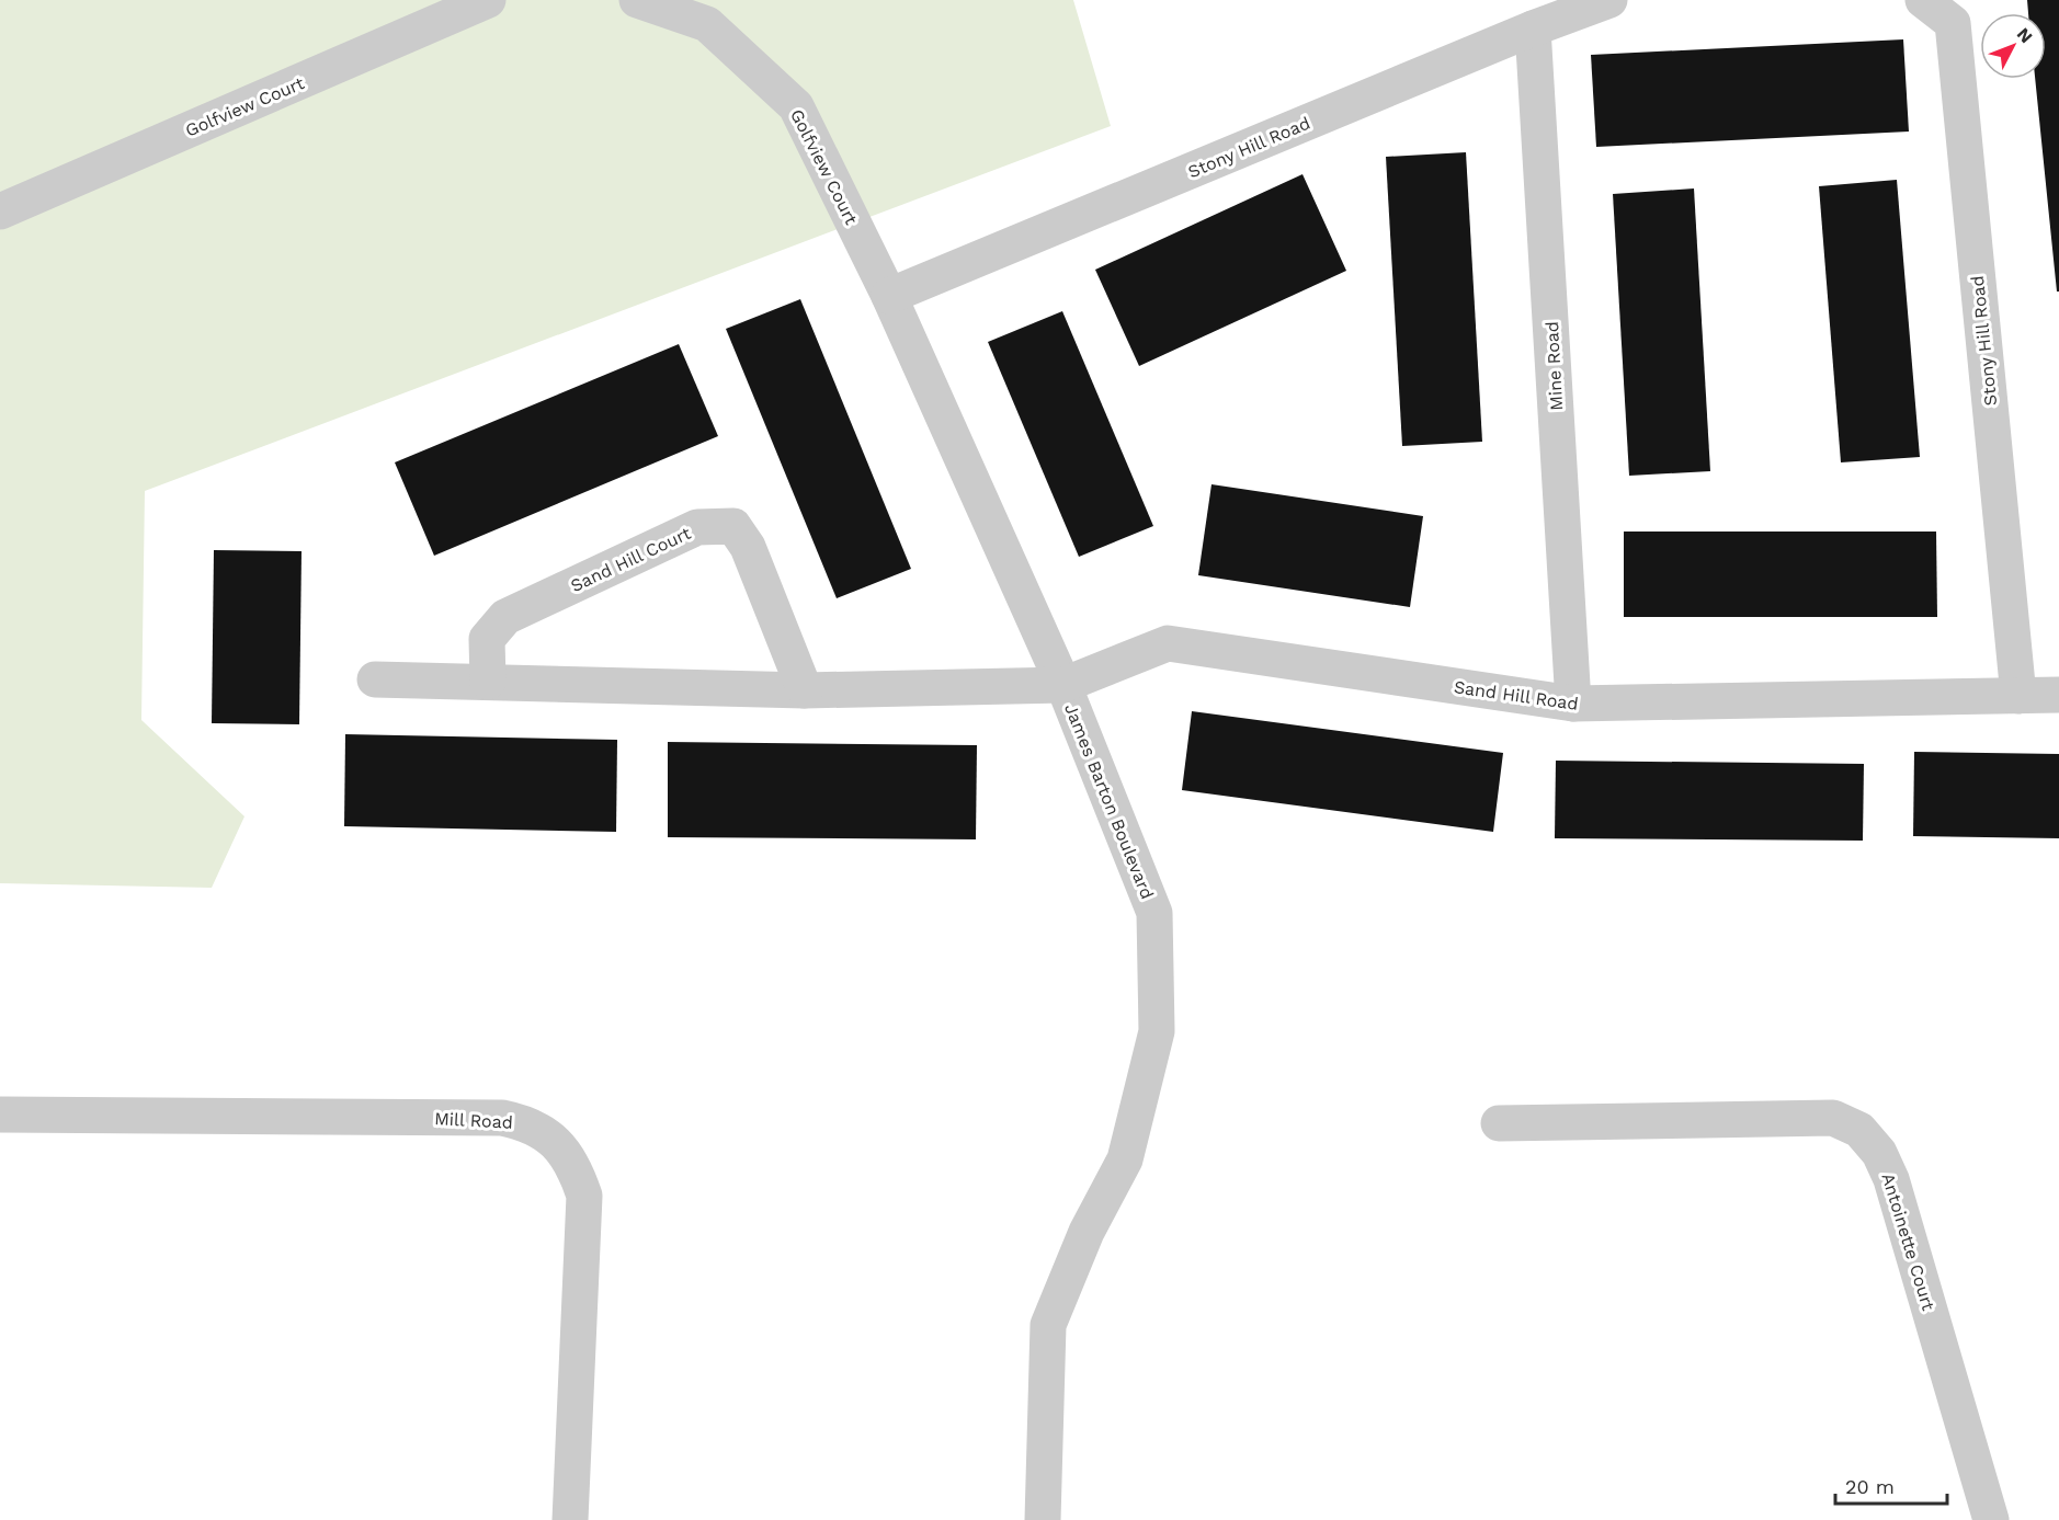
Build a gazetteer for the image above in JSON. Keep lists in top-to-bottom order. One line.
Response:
{"streets":{"street":["Golfview Court","Stony Hill Road","Mine Road","Sand Hill Court","Sand Hill Road","James Barton Boulevard","Mill Road","Antoinette Court"]},"crossings":[["Golfview Court","Stony Hill Road"],["Golfview Court","James Barton Boulevard"],["Stony Hill Road","Mine Road"],["Stony Hill Road","Sand Hill Road"],["Stony Hill Road","James Barton Boulevard"],["Mine Road","Sand Hill Road"],["Sand Hill Road","James Barton Boulevard"]],"scale_bar":"20 m","north":"top right"}
